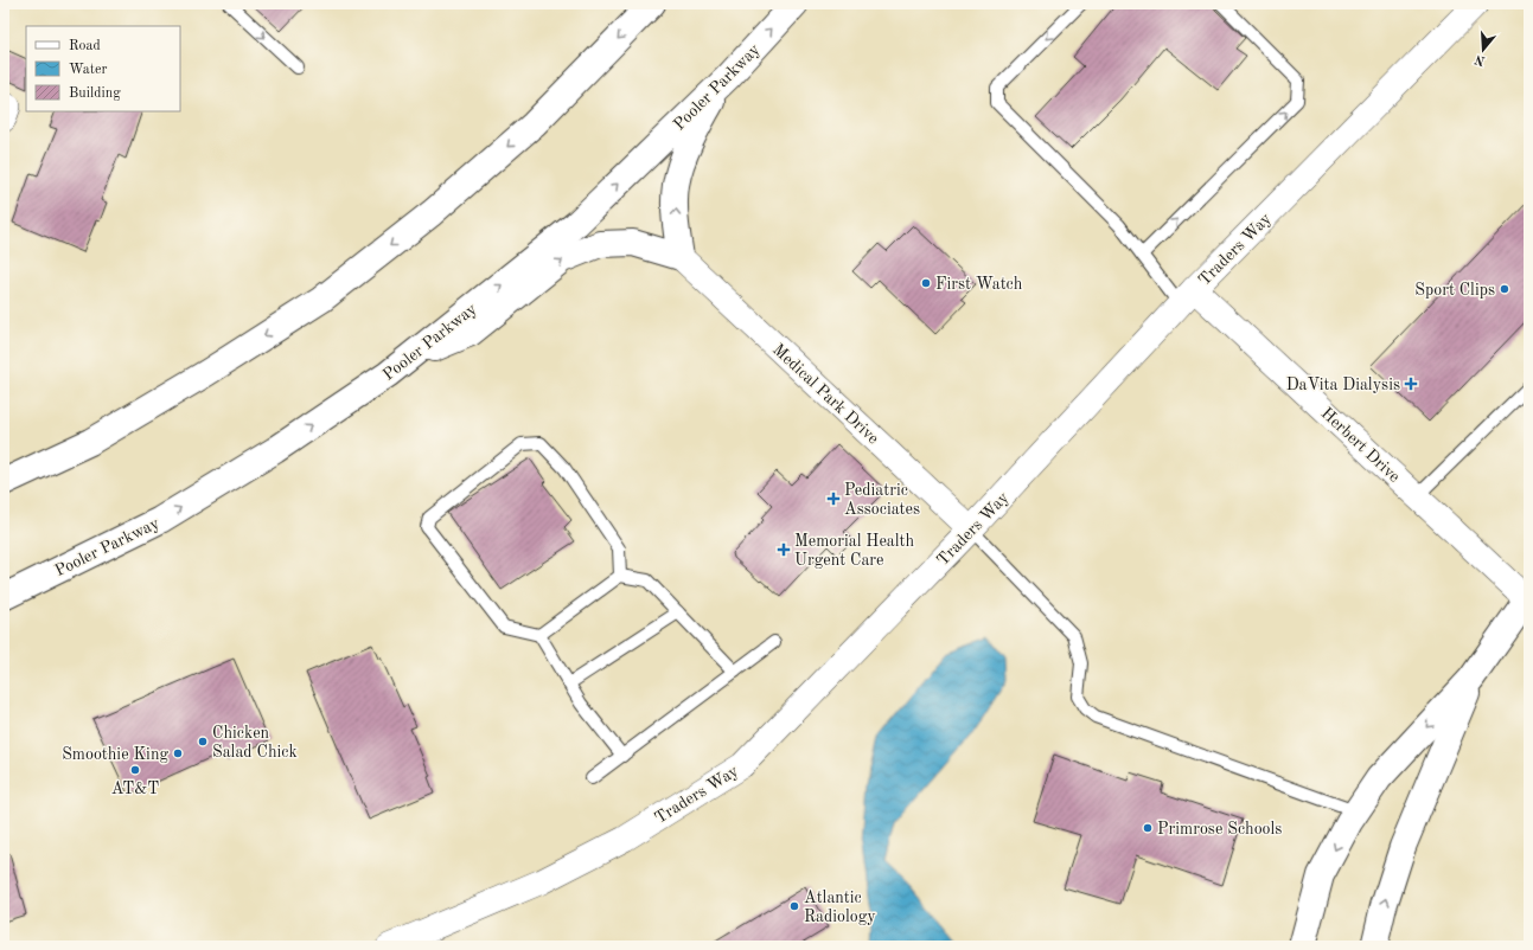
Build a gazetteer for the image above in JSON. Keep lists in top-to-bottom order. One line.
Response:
{"streets":{"main road":["Pooler Parkway"],"street":["Traders Way","Medical Park Drive","Herbert Drive"]},"crossings":[["Traders Way","Medical Park Drive"],["Traders Way","Herbert Drive"]],"places":{"other":["First Watch","Sport Clips","Chicken Salad Chick","Smoothie King","AT&T","Primrose Schools","Atlantic Radiology"],"health":["DaVita Dialysis","Pediatric Associates","Memorial Health Urgent Care"]},"legend":["Road","Water","Building"],"north":"bottom"}
